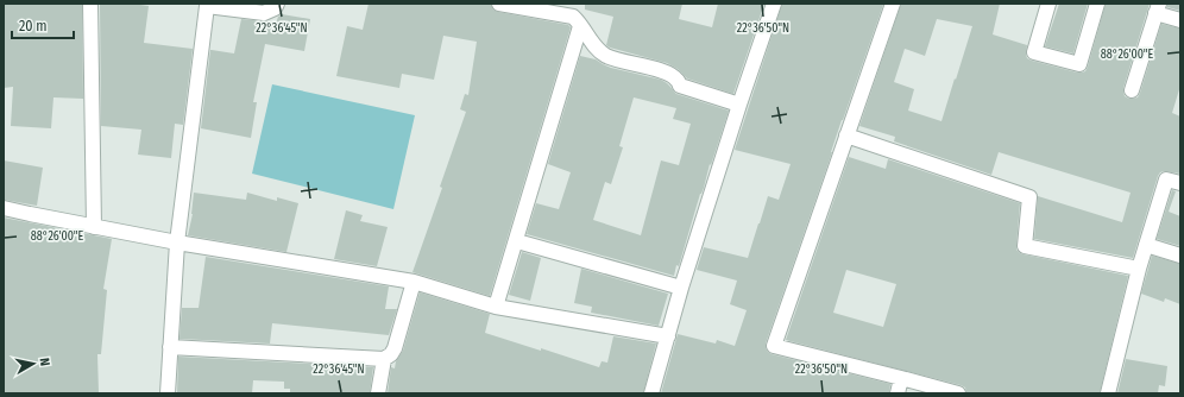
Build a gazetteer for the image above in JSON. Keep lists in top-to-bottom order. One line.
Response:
{"scale_bar":"20 m","north":"right","coordinates":["22°36'45\"N","22°36'50\"N","88°26'00\"E"]}
